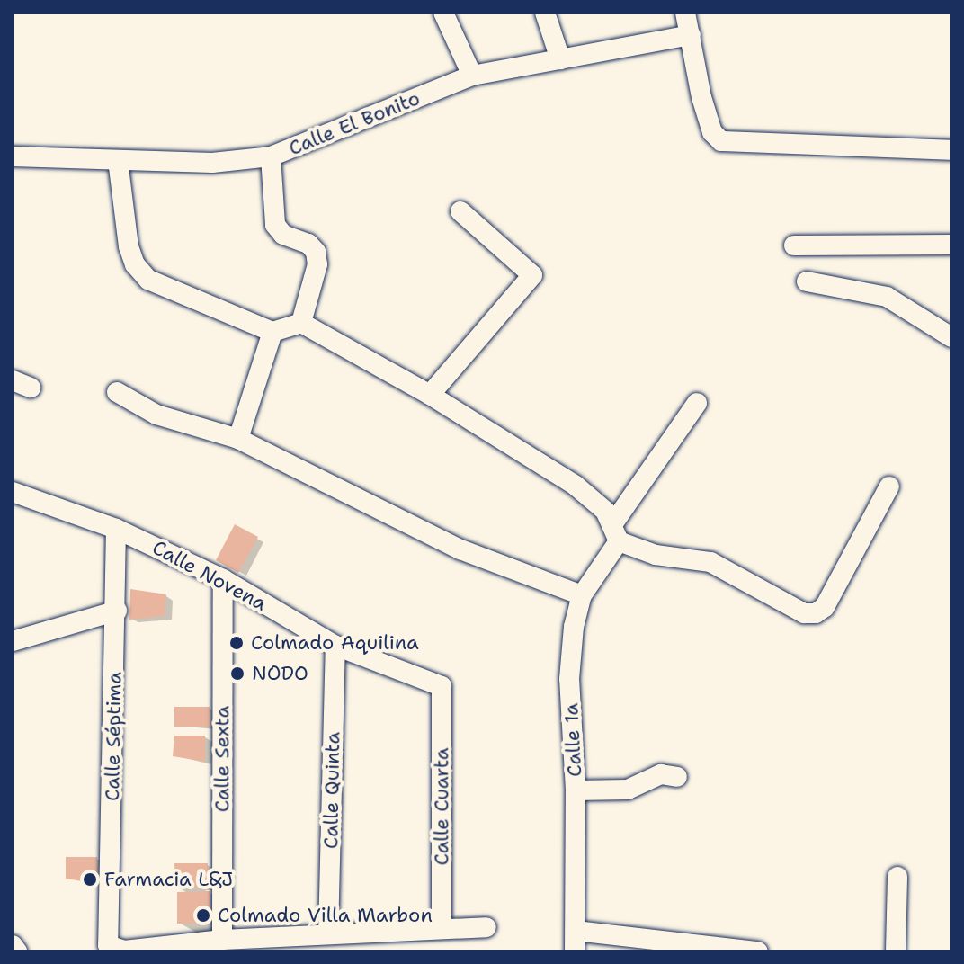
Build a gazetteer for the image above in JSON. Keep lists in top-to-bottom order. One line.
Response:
{"streets":{"street":["Calle El Bonito","Calle Novena","Calle Séptima","Calle 1a","Calle Sexta","Calle Quinta","Calle Cuarta"]},"crossings":[["Calle Novena","Calle Séptima"],["Calle Novena","Calle Sexta"],["Calle Novena","Calle Quinta"],["Calle Novena","Calle Cuarta"],["Calle Séptima","Calle Sexta"]],"places":["Colmado Aquilina","NODO","Farmacia L&J","Colmado Villa Marbon"]}
